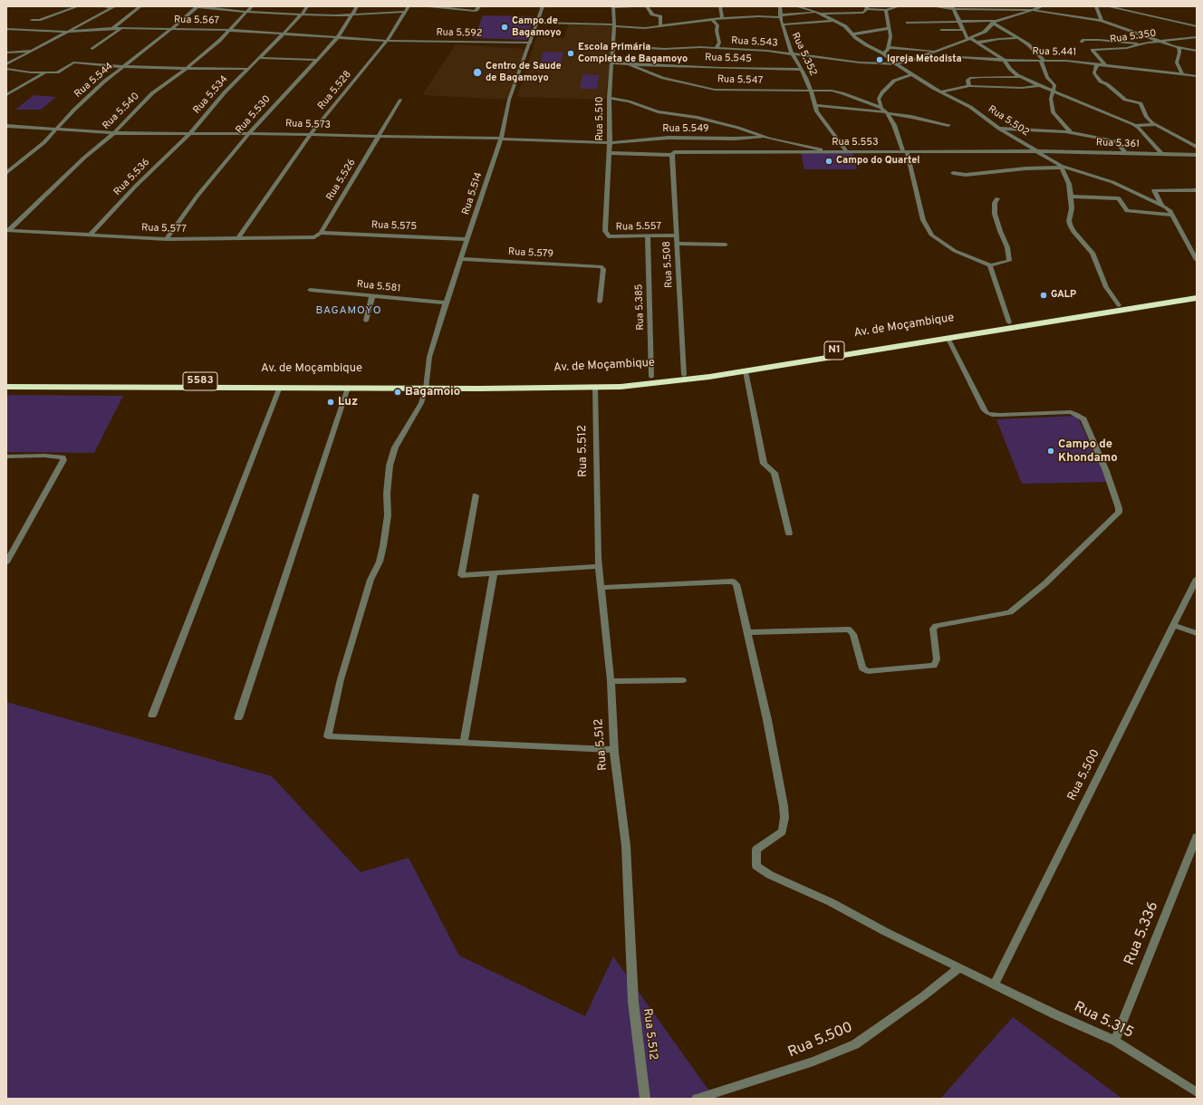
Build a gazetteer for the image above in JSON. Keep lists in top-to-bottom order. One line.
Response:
{"streets":{"highway":["Av. de Moçambique","N1","5583"],"street":["Rua 5.567","Rua 5.592","Rua 5.350","Rua 5.543","Rua 5.441","Rua 5.352","Rua 5.545","Rua 5.544","Rua 5.547","Rua 5.528","Rua 5.534","Rua 5.540","Rua 5.530","Rua 5.510","Rua 5.502","Rua 5.573","Rua 5.549","Rua 5.553","Rua 5.361","Rua 5.536","Rua 5.526","Rua 5.514","Rua 5.575","Rua 5.557","Rua 5.577","Rua 5.579","Rua 5.508","Rua 5.581","Rua 5.385","Rua 5.512","Rua 5.500","Rua 5.336","Rua 5.315"]},"crossings":[["Rua 5.567","Rua 5.592"],["Rua 5.567","Rua 5.544"],["Rua 5.567","Rua 5.528"],["Rua 5.567","Rua 5.534"],["Rua 5.567","Rua 5.540"],["Rua 5.567","Rua 5.530"],["Rua 5.592","Rua 5.528"],["Rua 5.592","Rua 5.514"],["Rua 5.350","Rua 5.441"],["Rua 5.543","Rua 5.352"],["Rua 5.543","Rua 5.510"],["Rua 5.543","Rua 5.502"],["Rua 5.352","Rua 5.545"],["Rua 5.352","Rua 5.547"],["Rua 5.352","Rua 5.553"],["Rua 5.545","Rua 5.547"],["Rua 5.545","Rua 5.510"],["Rua 5.544","Rua 5.573"],["Rua 5.528","Rua 5.573"],["Rua 5.528","Rua 5.577"],["Rua 5.534","Rua 5.573"],["Rua 5.534","Rua 5.536"],["Rua 5.540","Rua 5.573"],["Rua 5.540","Rua 5.577"],["Rua 5.530","Rua 5.573"],["Rua 5.530","Rua 5.577"],["Rua 5.510","Rua 5.573"],["Rua 5.510","Rua 5.549"],["Rua 5.510","Rua 5.553"],["Rua 5.510","Rua 5.557"],["Rua 5.502","Rua 5.553"],["Rua 5.502","Rua 5.361"],["Rua 5.573","Rua 5.549"],["Rua 5.573","Rua 5.536"],["Rua 5.573","Rua 5.526"],["Rua 5.573","Rua 5.514"],["Rua 5.553","Rua 5.361"],["Rua 5.553","Rua 5.508"],["Rua 5.536","Rua 5.577"],["Rua 5.526","Rua 5.575"],["Rua 5.526","Rua 5.577"],["Rua 5.514","Rua 5.575"],["Rua 5.514","Rua 5.579"],["Rua 5.514","Rua 5.581"],["Rua 5.514","Av. de Moçambique"],["Rua 5.575","Rua 5.577"],["Rua 5.557","Rua 5.508"],["Rua 5.557","Rua 5.385"],["Rua 5.508","Av. de Moçambique"],["Rua 5.385","Av. de Moçambique"],["Av. de Moçambique","Rua 5.512"],["Rua 5.500","Rua 5.315"],["Rua 5.336","Rua 5.315"]],"districts":["BAGAMOYO"],"places":["Campo de Bagamoyo","Escola Primária Completa de Bagamoyo","Igreja Metodista","Centro de Saude de Bagamoyo","Campo do Quartel","GALP","Bagamoio","Luz","Campo de Khondamo"]}
